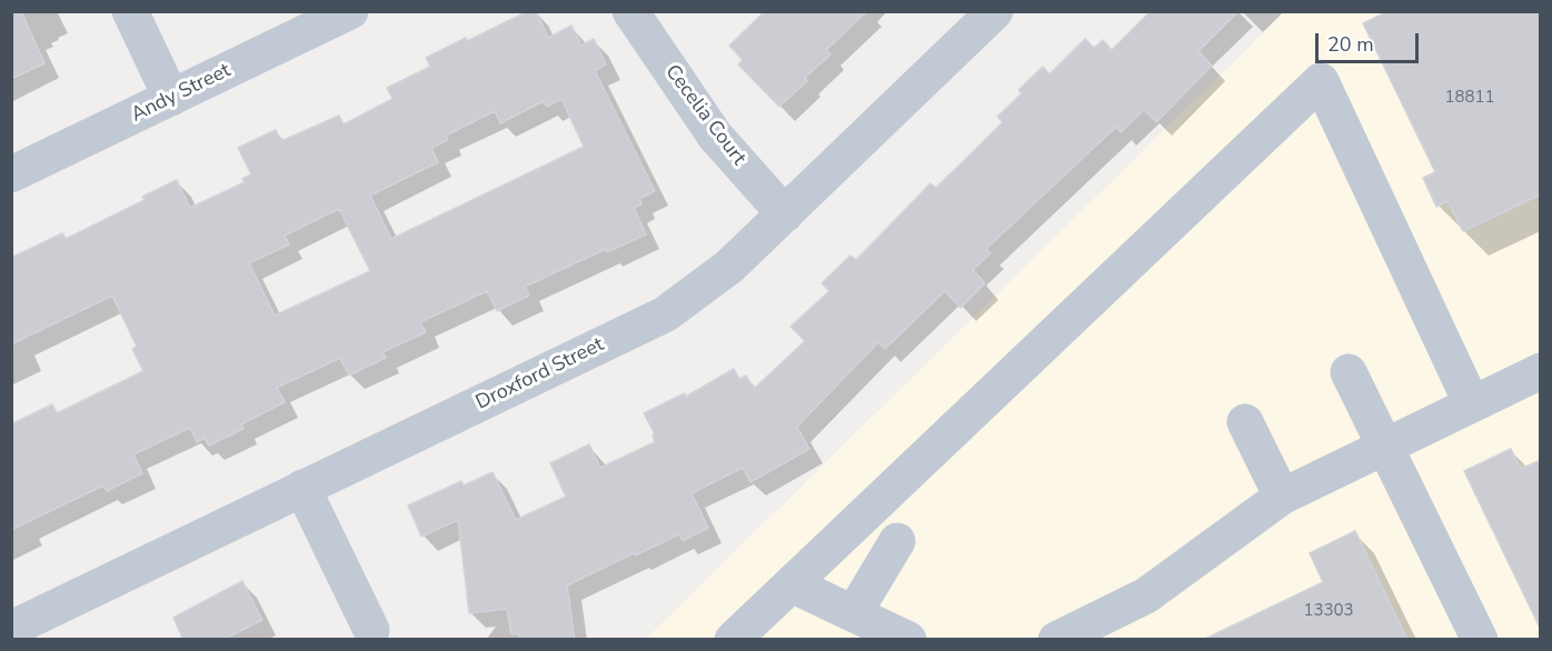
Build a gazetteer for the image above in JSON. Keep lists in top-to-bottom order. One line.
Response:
{"streets":{"street":["Andy Street","Cecelia Court","Droxford Street"]},"crossings":[["Cecelia Court","Droxford Street"]],"house_numbers":["18811","13303"],"scale_bar":"20 m"}
